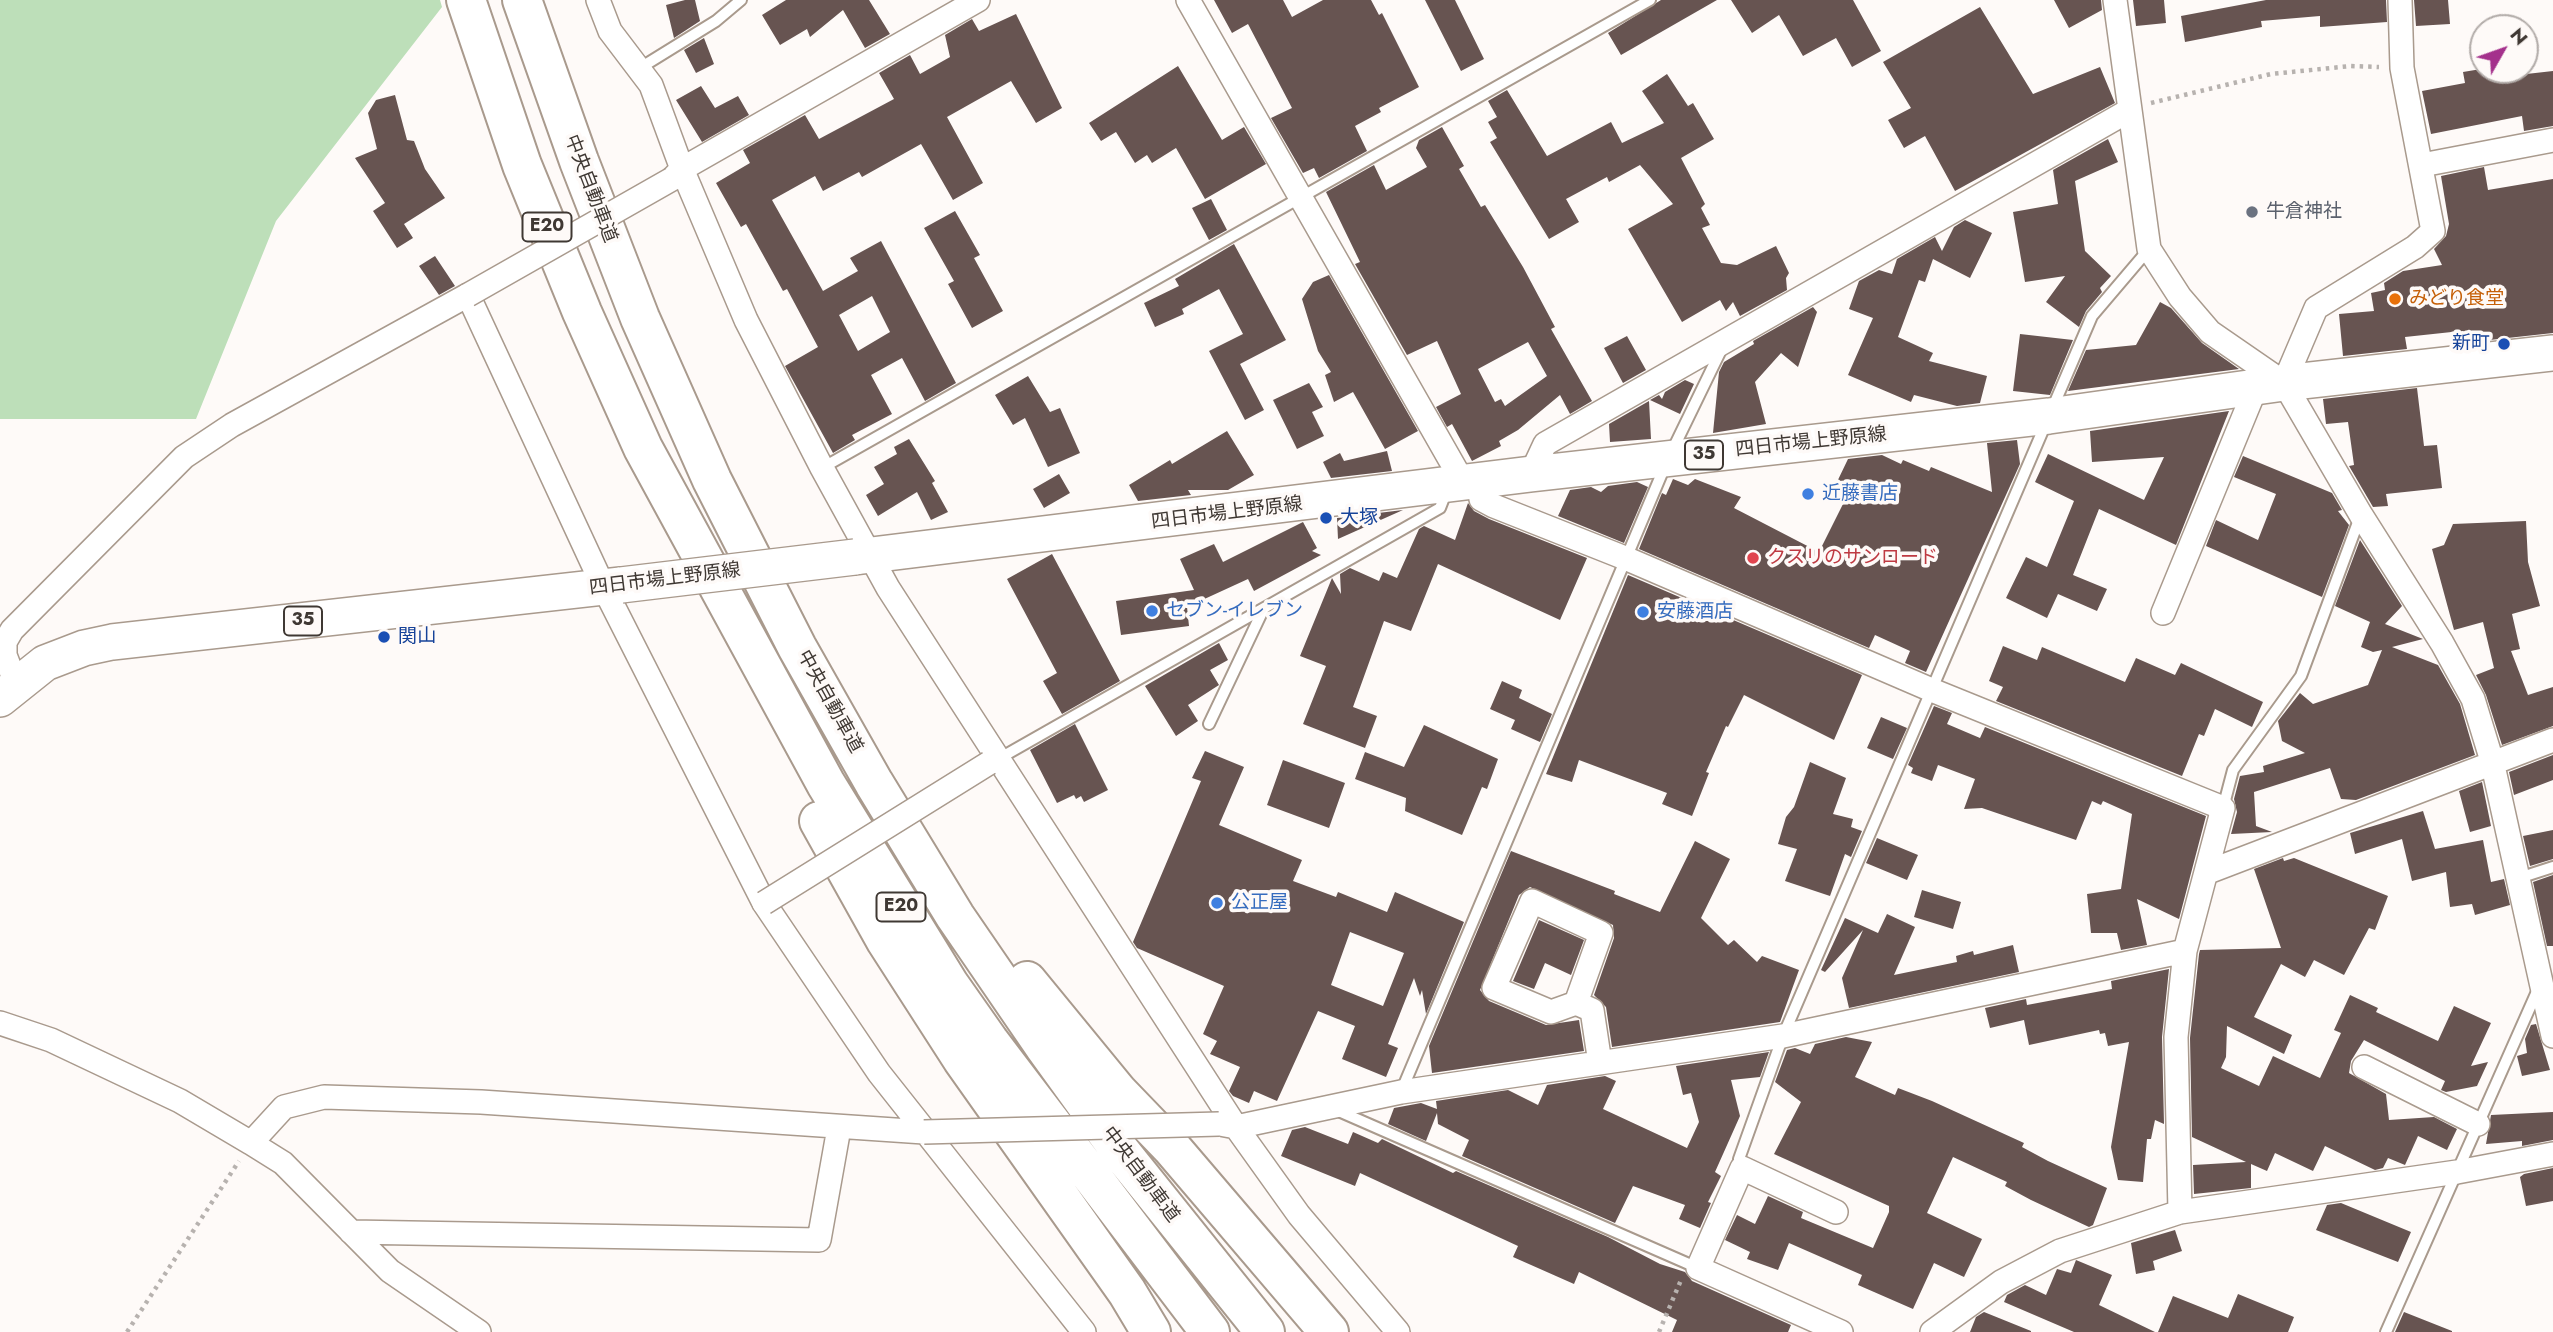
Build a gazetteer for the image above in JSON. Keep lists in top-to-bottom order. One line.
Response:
{"streets":{"highway":["中央自動車道","E20"],"main road":["四日市場上野原線","35"]},"places":["牛倉神社","みどり食堂","新町","近藤書店","大塚","クスリのサンロード","セブン-イレブン","安藤酒店","関山","公正屋"],"north":"top right"}
